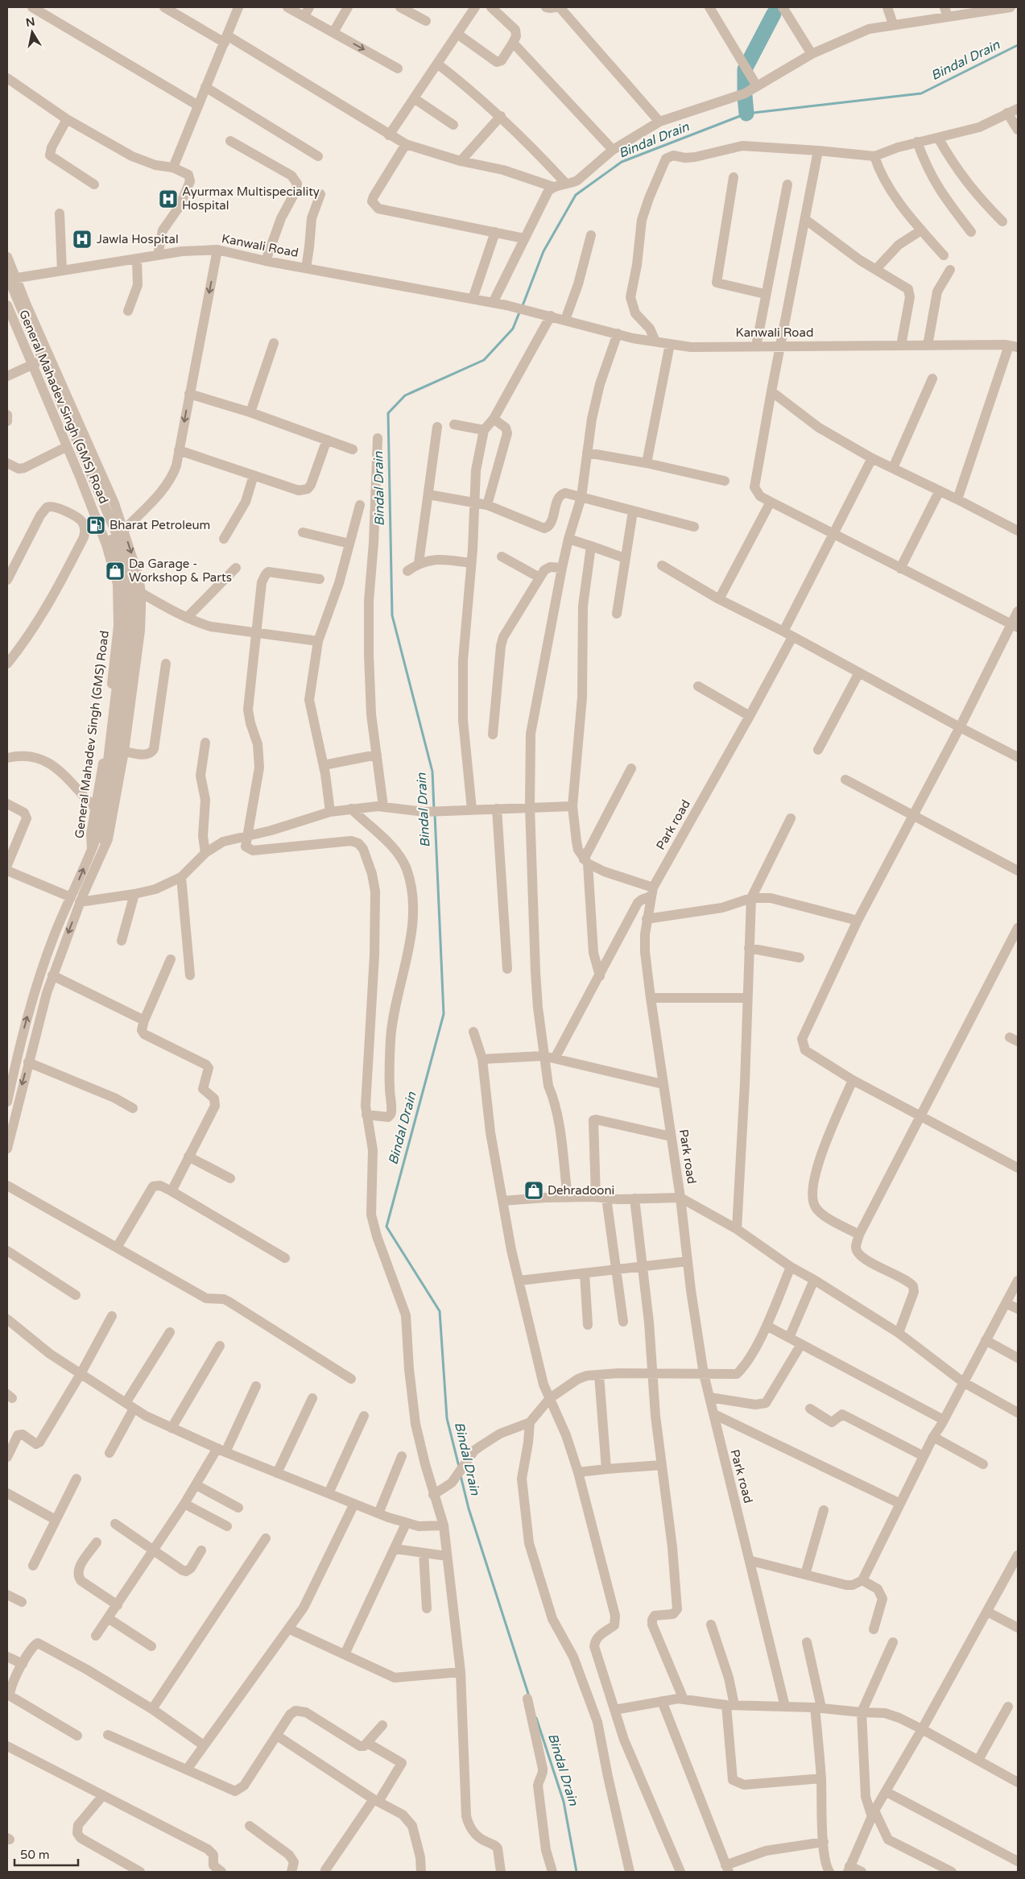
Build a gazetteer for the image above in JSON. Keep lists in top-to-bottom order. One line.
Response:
{"streets":{"street":["Kanwali Road","General Mahadev Singh (GMS) Road","Park road"]},"crossings":[["Kanwali Road","General Mahadev Singh (GMS) Road"]],"water":["Bindal Drain"],"places":{"hospital":["Ayurmax Multispeciality Hospital","Jawla Hospital"],"fuel station":["Bharat Petroleum"],"shop":["Da Garage - Workshop & Parts","Dehradooni"]},"scale_bar":"50 m","north":"top"}
